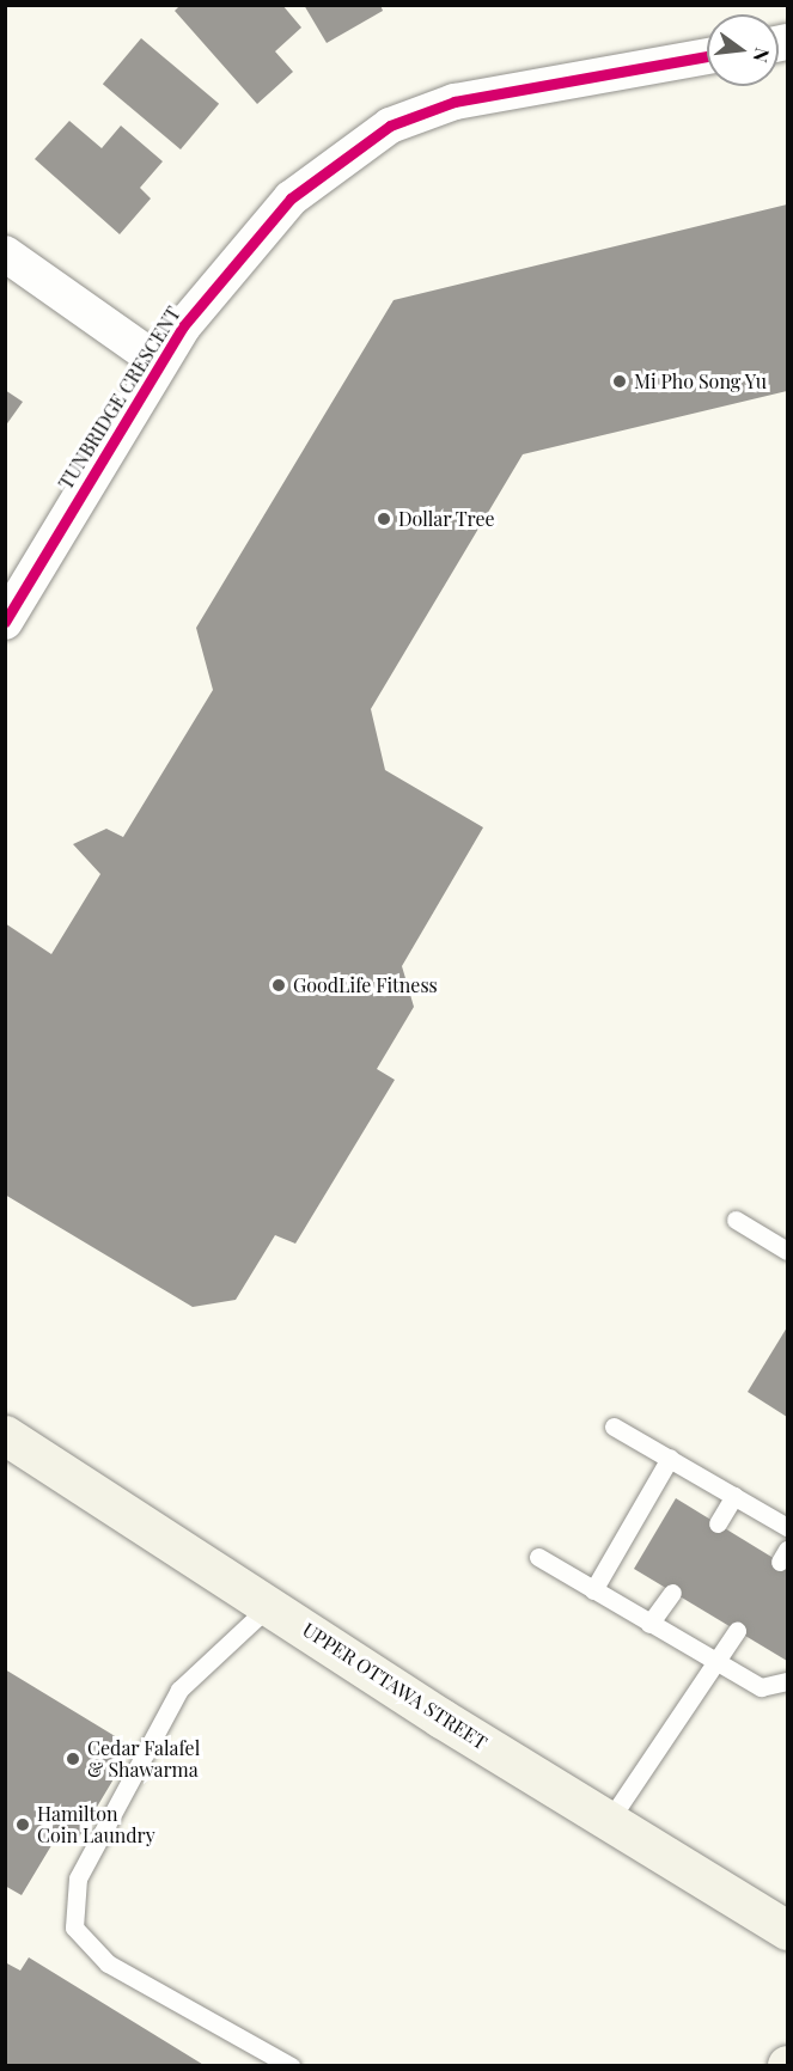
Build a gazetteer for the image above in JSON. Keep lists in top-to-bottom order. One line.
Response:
{"streets":{"main road":["UPPER OTTAWA STREET"],"street":["TUNBRIDGE CRESCENT"]},"places":["Mi Pho Song Yu","Dollar Tree","GoodLife Fitness","Cedar Falafel & Shawarma","Hamilton Coin Laundry"],"north":"right"}
